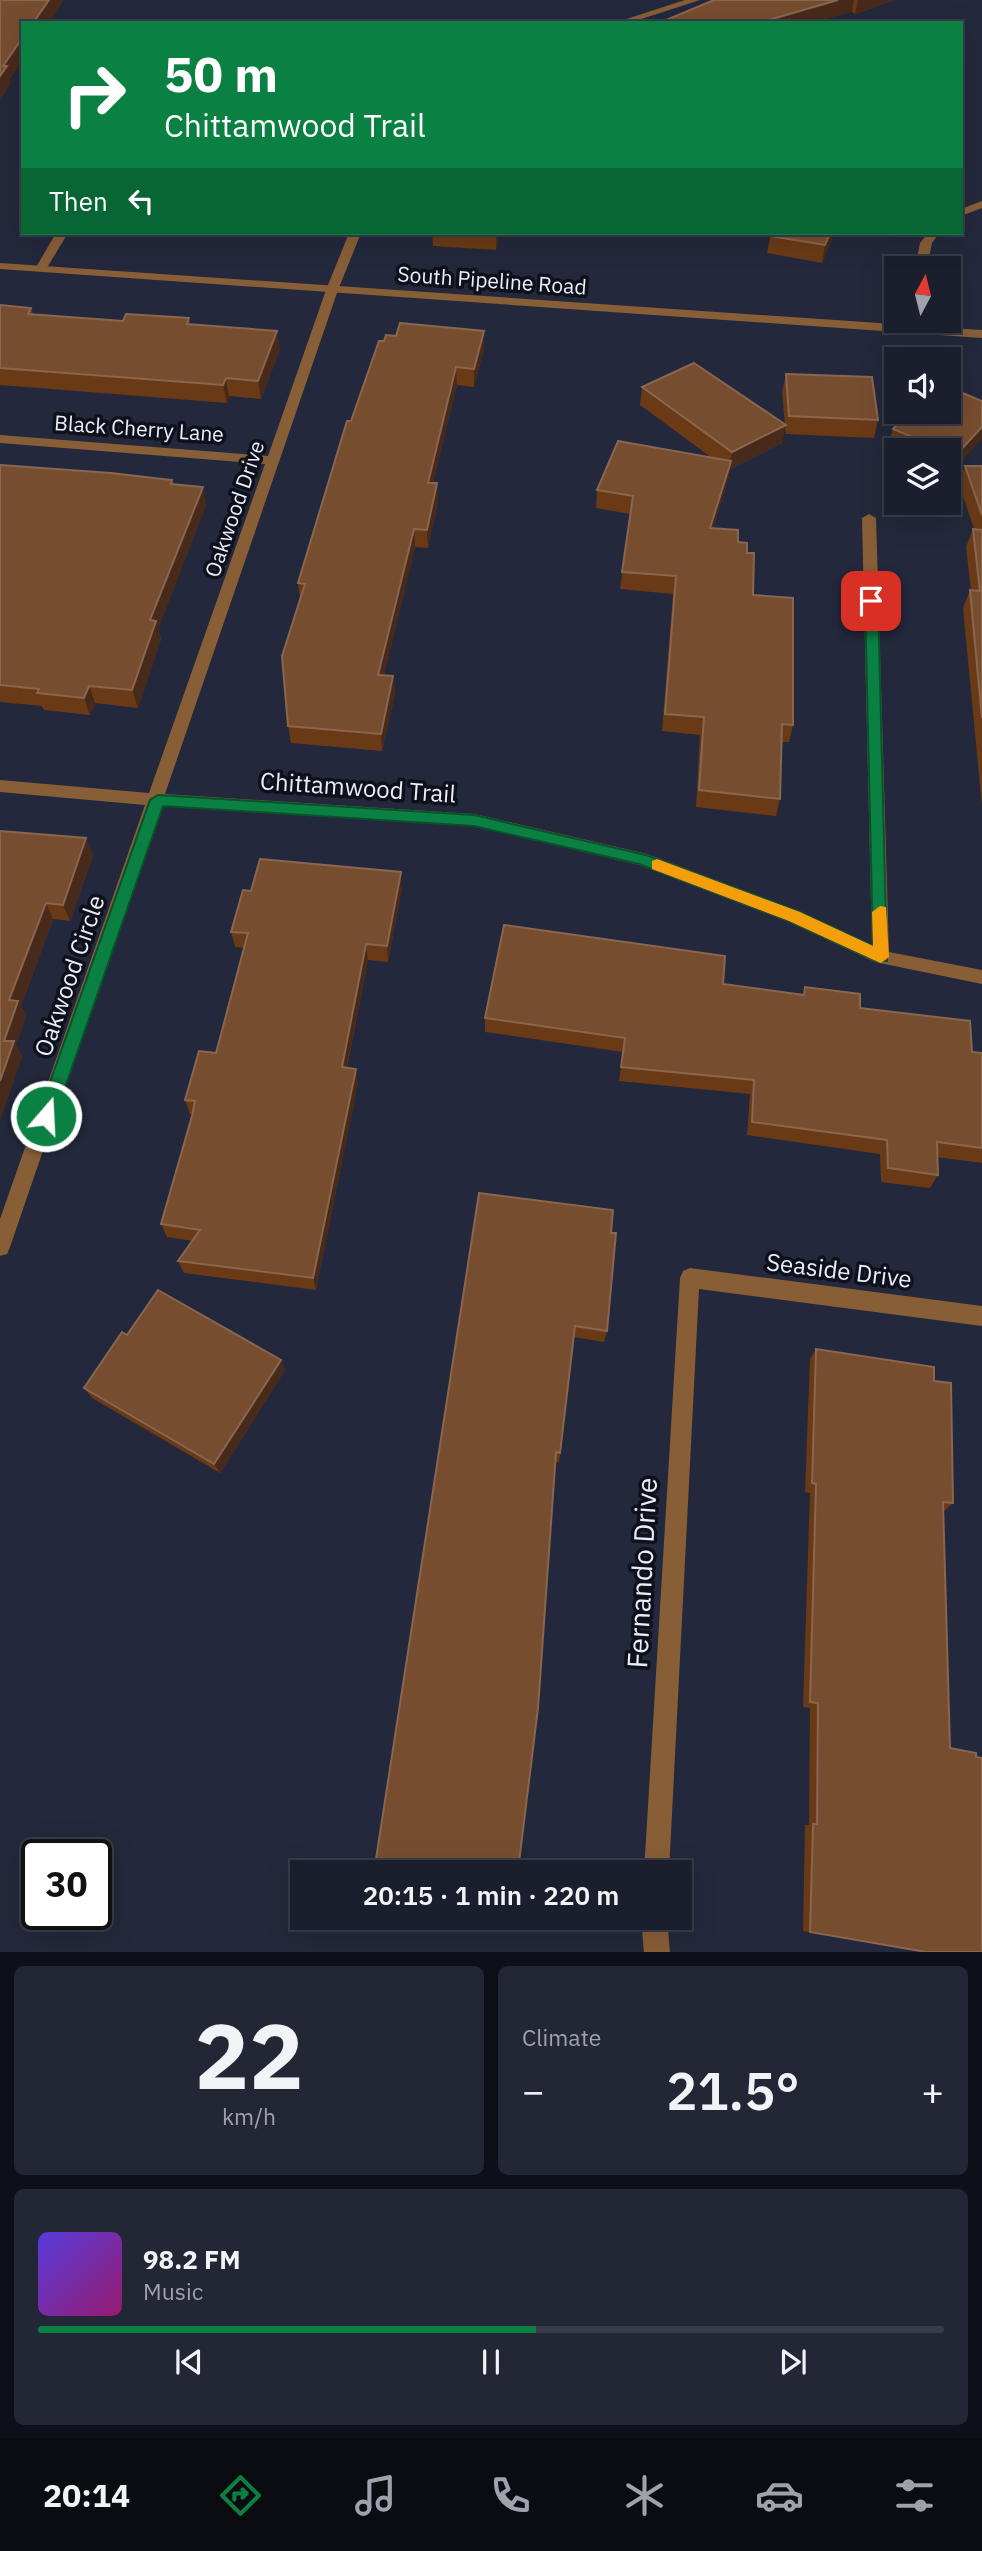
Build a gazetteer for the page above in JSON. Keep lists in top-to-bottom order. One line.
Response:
{"streets":{"street":["South Pipeline Road","Black Cherry Lane","Oakwood Drive","Chittamwood Trail","Oakwood Circle","Seaside Drive","Fernando Drive"]},"crossings":[["South Pipeline Road","Oakwood Drive"],["Black Cherry Lane","Oakwood Drive"],["Oakwood Drive","Chittamwood Trail"],["Oakwood Drive","Oakwood Circle"],["Chittamwood Trail","Oakwood Circle"],["Seaside Drive","Fernando Drive"]],"north":"top","page":{"turn":["50 m","Chittamwood Trail"],"then":"Then","limit":"30","trip":"20:15 · 1 min · 220 m","tile":[["22","km/h"],"Climate"],"heat":["−","21.5°","+"],"song":["98.2 FM","Music"],"tabs":"20:14"}}
